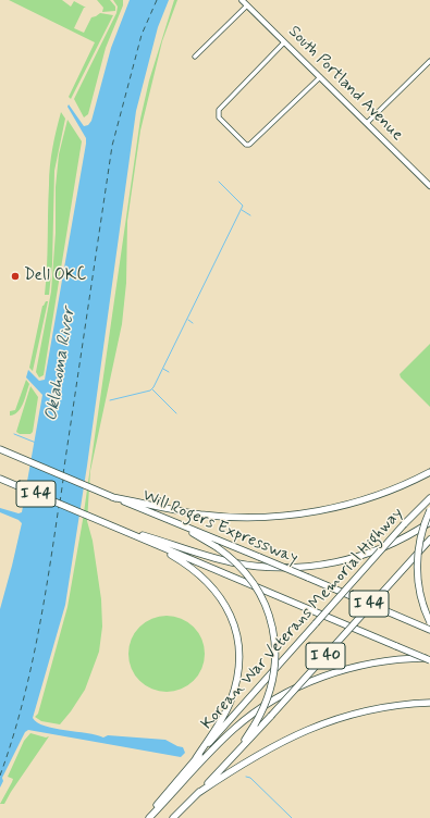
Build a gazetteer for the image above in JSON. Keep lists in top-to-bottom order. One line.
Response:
{"streets":{"highway":["I 44","Will Rogers Expressway","Korean War Veterans Memorial Highway","I 40"],"main road":["South Portland Avenue"]},"crossings":[["Korean War Veterans Memorial Highway","I 40"]],"water":["Oklahoma River"],"places":["Dell OKC"]}
